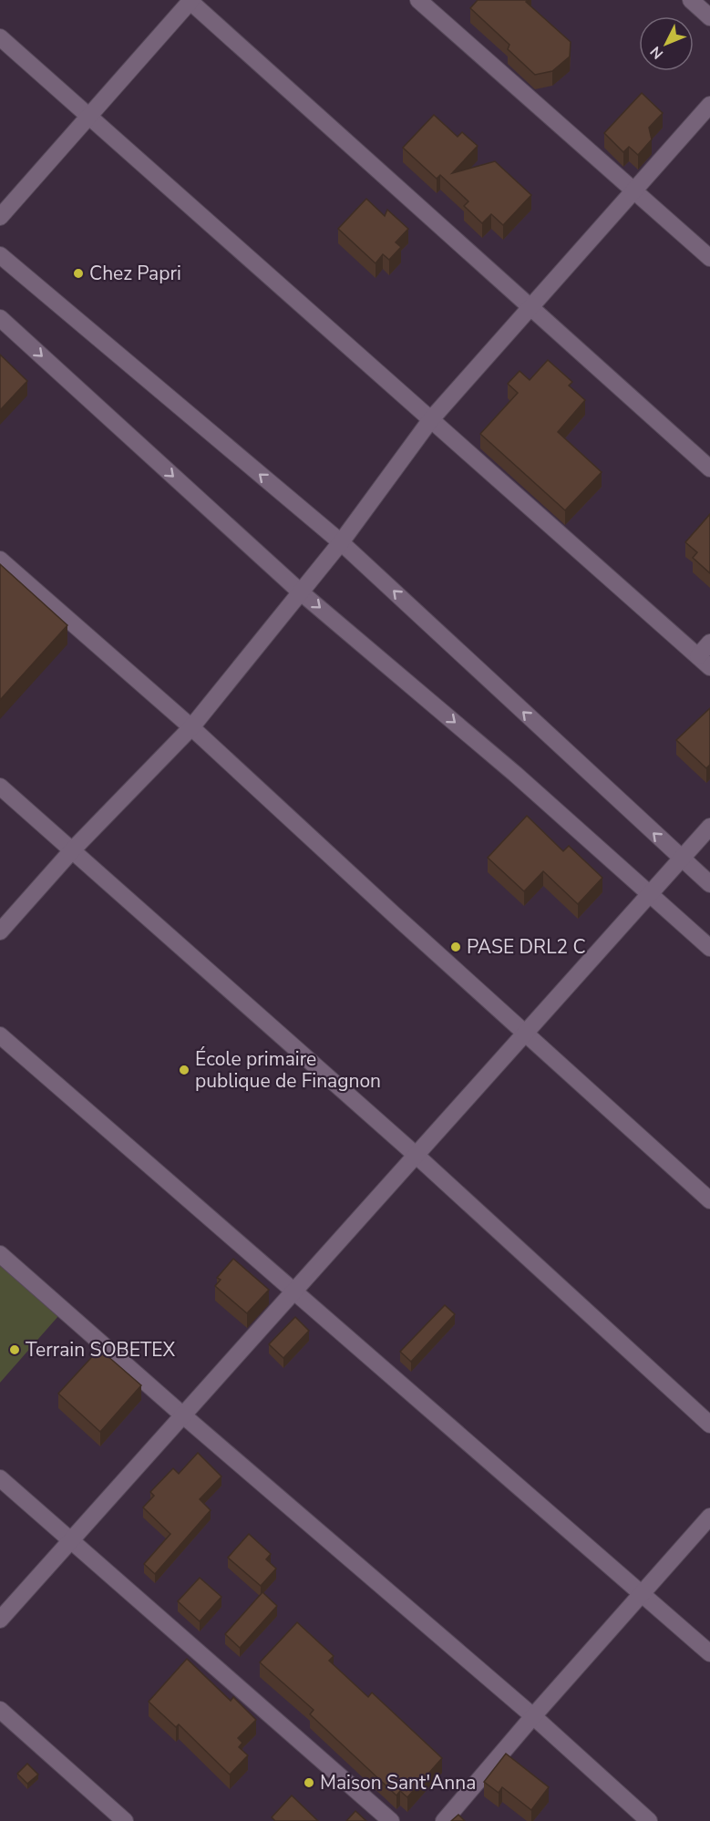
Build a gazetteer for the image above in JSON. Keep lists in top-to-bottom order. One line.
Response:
{"places":["Chez Papri","PASE DRL2 C","École primaire publique de Finagnon","Terrain SOBETEX","Maison Sant'Anna"],"north":"bottom left"}
